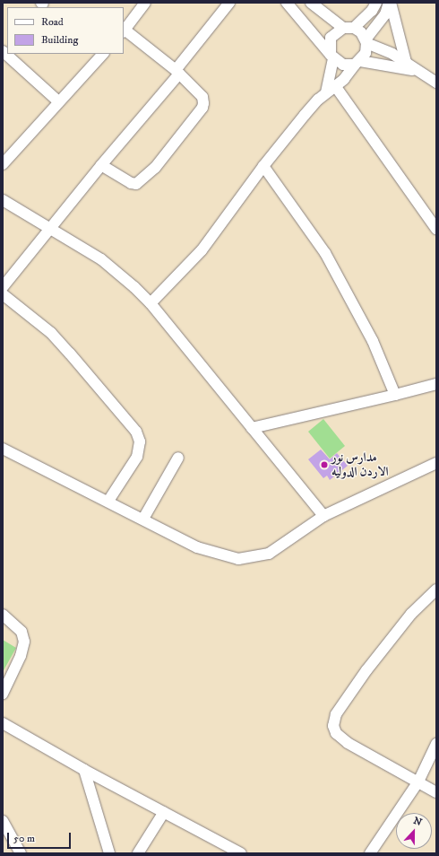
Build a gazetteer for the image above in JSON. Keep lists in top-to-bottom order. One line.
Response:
{"places":["مدارس نور الاردن الدوليه"],"legend":["Road","Building"],"scale_bar":"50 m","north":"top"}
